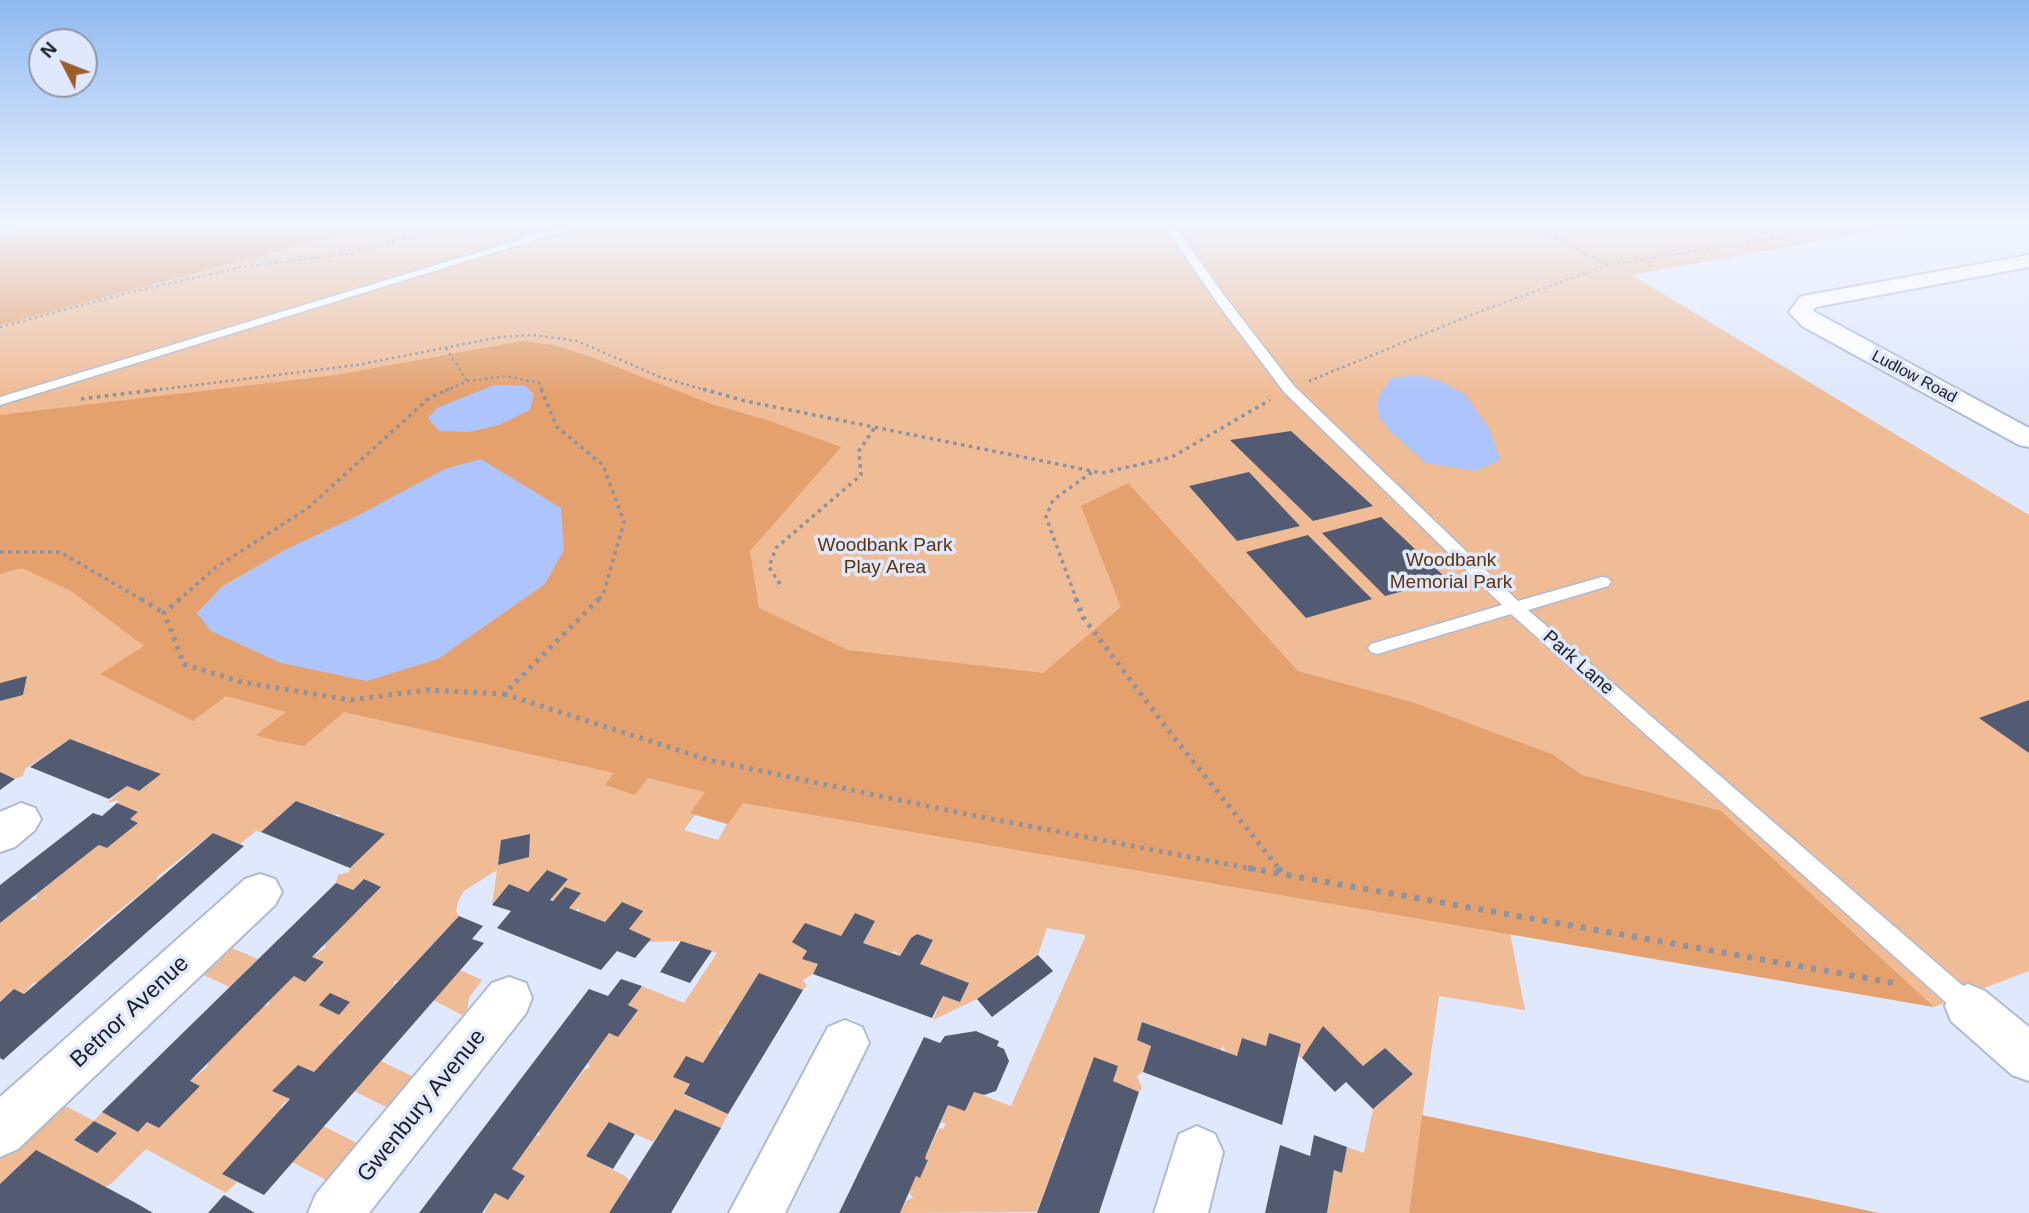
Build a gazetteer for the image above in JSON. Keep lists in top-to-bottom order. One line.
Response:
{"streets":{"street":["Ludlow Road","Park Lane","Betnor Avenue","Gwenbury Avenue"]},"parks":["Woodbank Park Play Area","Woodbank Memorial Park"],"north":"top left"}
